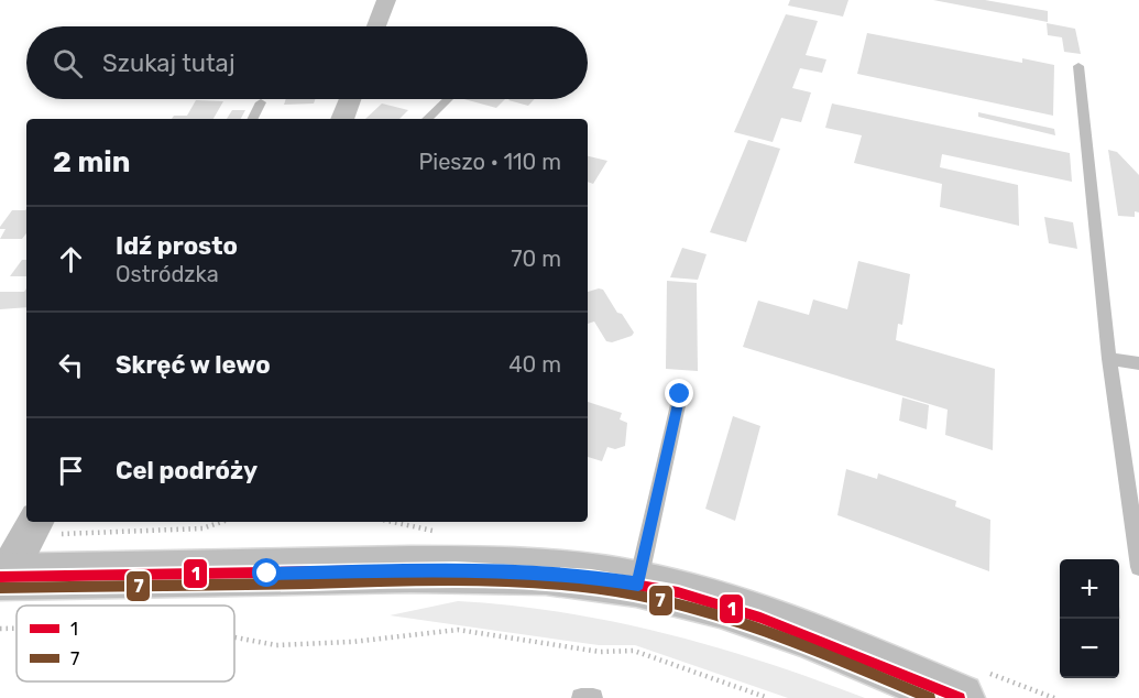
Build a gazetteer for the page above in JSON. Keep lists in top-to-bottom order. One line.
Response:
{"lines":["transit line 1","transit line 7"],"legend":["1","7"],"page":{"search":"Szukaj tutaj","heading":["2 min","Pieszo · 110 m"],"list":[["Idź prosto","Ostródzka","70 m"],["Skręć w lewo","40 m"],"Cel podróży"],"map_buttons":["+","−"]}}
